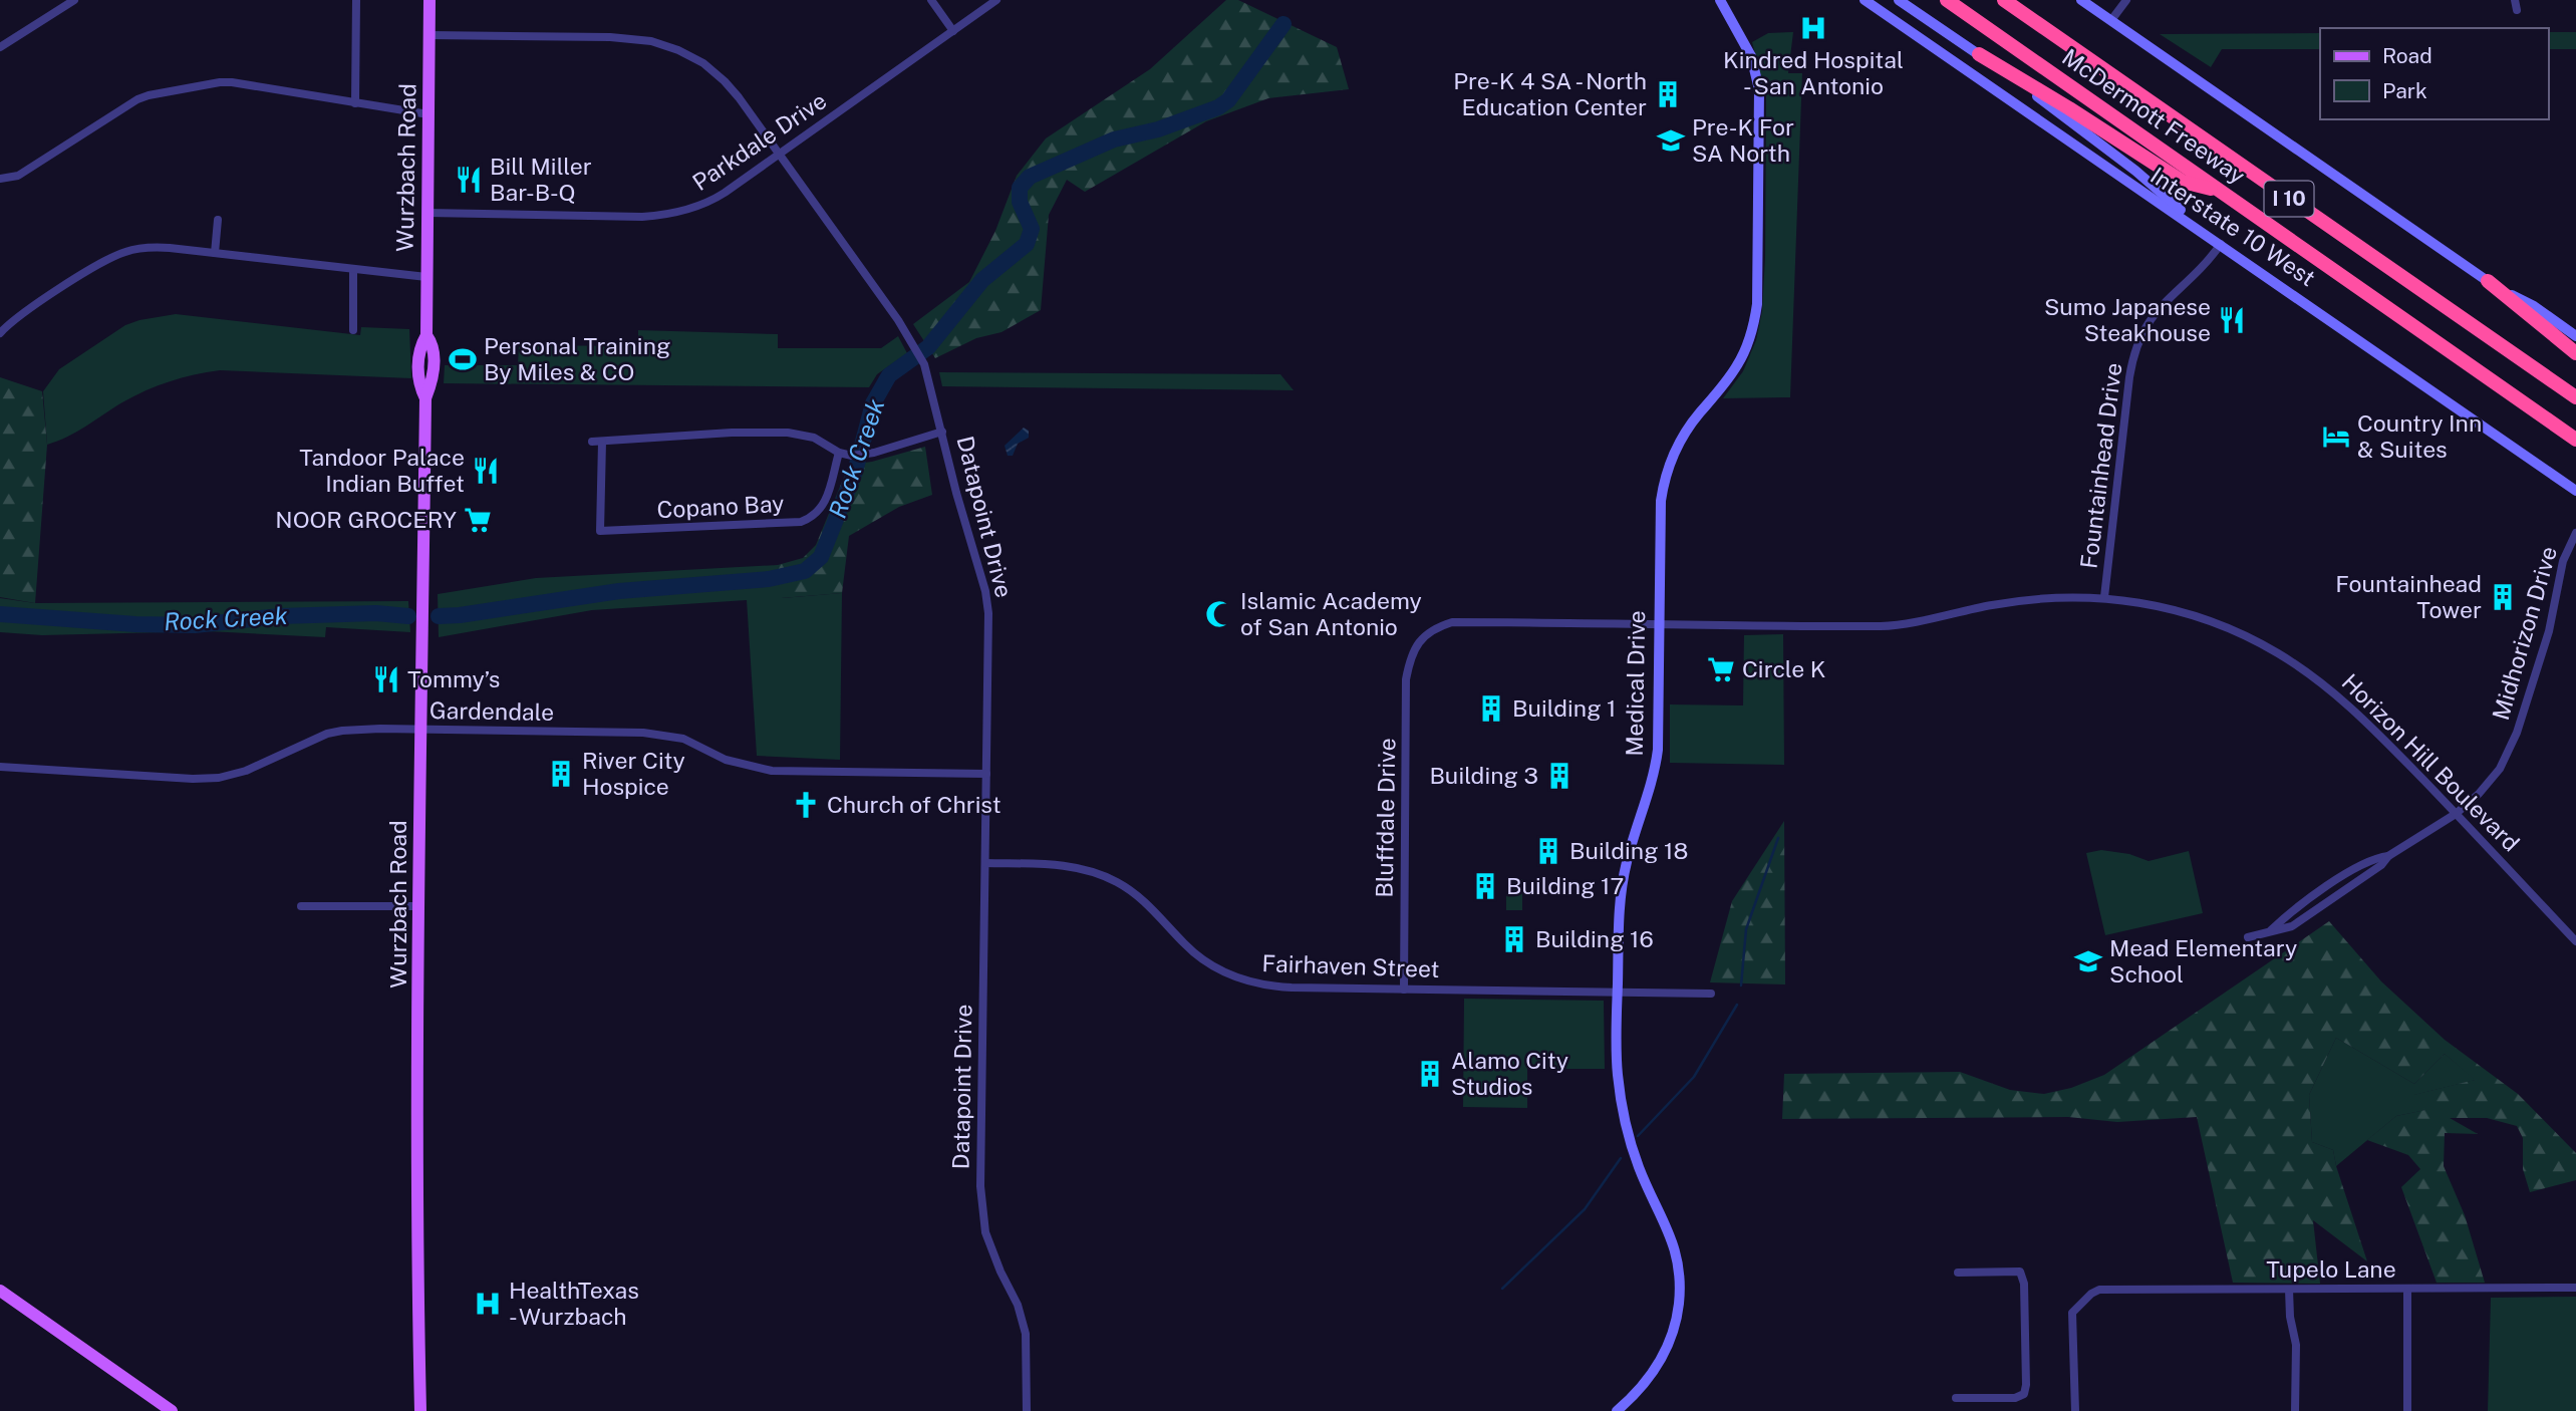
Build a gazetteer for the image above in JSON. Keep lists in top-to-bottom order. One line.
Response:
{"streets":{"highway":["McDermott Freeway","I 10"],"main road":["Wurzbach Road","Interstate 10 West","Medical Drive"],"street":["Parkdale Drive","Fountainhead Drive","Copano Bay","Datapoint Drive","Midhorizon Drive","Gardendale","Horizon Hill Boulevard","Bluffdale Drive","Fairhaven Street","Tupelo Lane"]},"crossings":[["Parkdale Drive","Wurzbach Road"],["Parkdale Drive","Datapoint Drive"],["Wurzbach Road","Datapoint Drive"],["Wurzbach Road","Gardendale"],["Interstate 10 West","Fountainhead Drive"],["Fountainhead Drive","Horizon Hill Boulevard"],["Datapoint Drive","Gardendale"],["Datapoint Drive","Fairhaven Street"],["Midhorizon Drive","Horizon Hill Boulevard"],["Medical Drive","Horizon Hill Boulevard"],["Medical Drive","Fairhaven Street"],["Horizon Hill Boulevard","Bluffdale Drive"],["Bluffdale Drive","Fairhaven Street"]],"water":["Rock Creek"],"places":{"hospital":["Kindred Hospital - San Antonio","HealthTexas - Wurzbach"],"building":["Pre-K 4 SA - North Education Center","Fountainhead Tower","Building 1","River City Hospice","Building 3","Building 18","Building 17","Building 16","Alamo City Studios"],"school or university":["Pre-K For SA North","Mead Elementary School"],"restaurant":["Bill Miller Bar-B-Q","Sumo Japanese Steakhouse","Tandoor Palace Indian Buffet","Tommy’s"],"sports":["Personal Training By Miles & CO"],"hotel":["Country Inn & Suites"],"supermarket":["NOOR GROCERY","Circle K"],"mosque":["Islamic Academy of San Antonio"],"church":["Church of Christ"]},"legend":["Road","Park"]}
